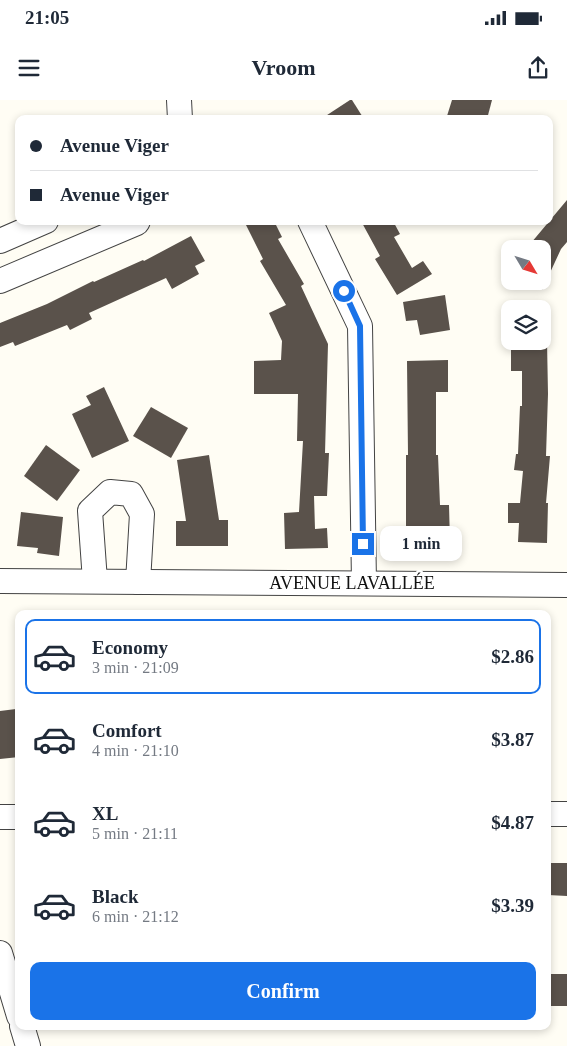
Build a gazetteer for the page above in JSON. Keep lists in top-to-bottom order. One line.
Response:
{"streets":{"street":["AVENUE LAVALLÉE"]},"north":"bottom right","page":{"status":"21:05","header":"Vroom","banner":["Avenue Viger","Avenue Viger"],"bubble":"1 min","list":[{"name":"Economy","note":"3 min · 21:09","value":"$2.86"},{"name":"Comfort","note":"4 min · 21:10","value":"$3.87"},{"name":"XL","note":"5 min · 21:11","value":"$4.87"},{"name":"Black","note":"6 min · 21:12","value":"$3.39"}],"buttons":"Confirm"}}
